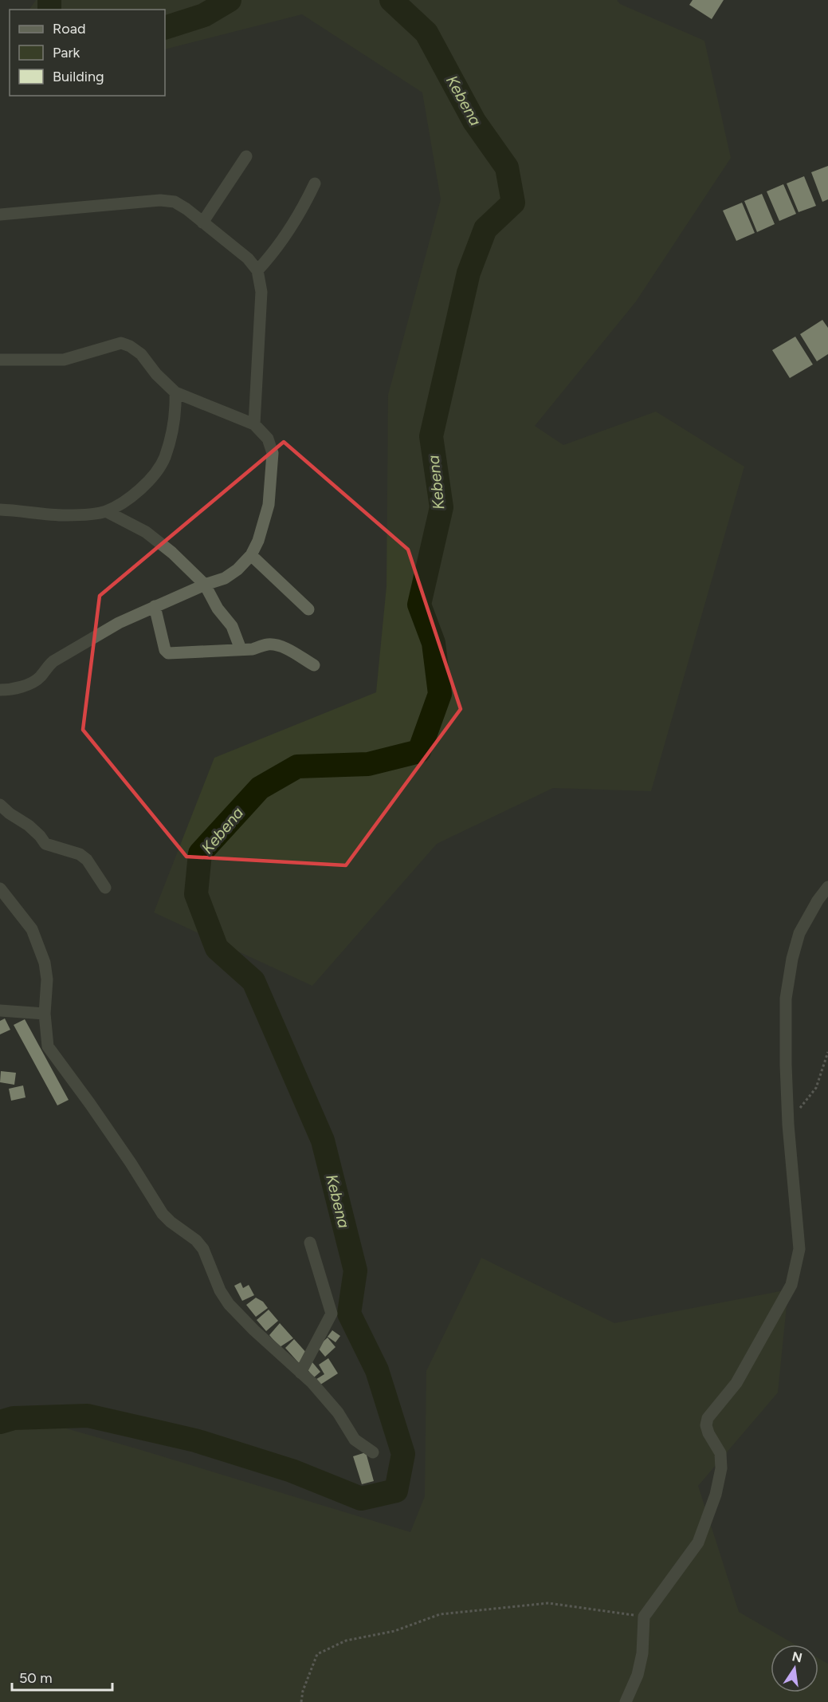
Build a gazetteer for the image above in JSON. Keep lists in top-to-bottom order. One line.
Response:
{"water":["Kebena"],"legend":["Road","Park","Building"],"scale_bar":"50 m","north":"top"}
